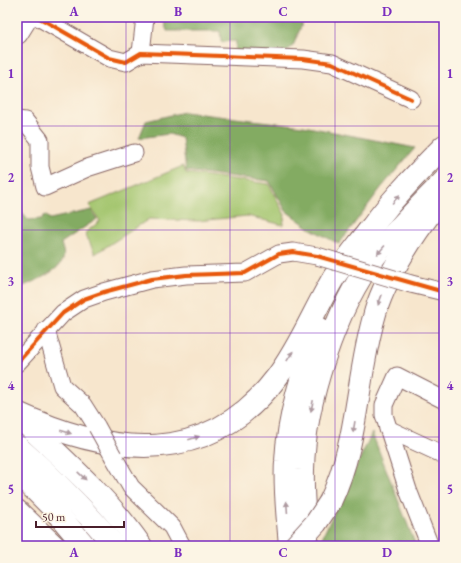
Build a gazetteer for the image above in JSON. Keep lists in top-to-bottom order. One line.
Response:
{"scale_bar":"50 m","grid":{"columns":["A","B","C","D"],"rows":["1","2","3","4","5"]}}
